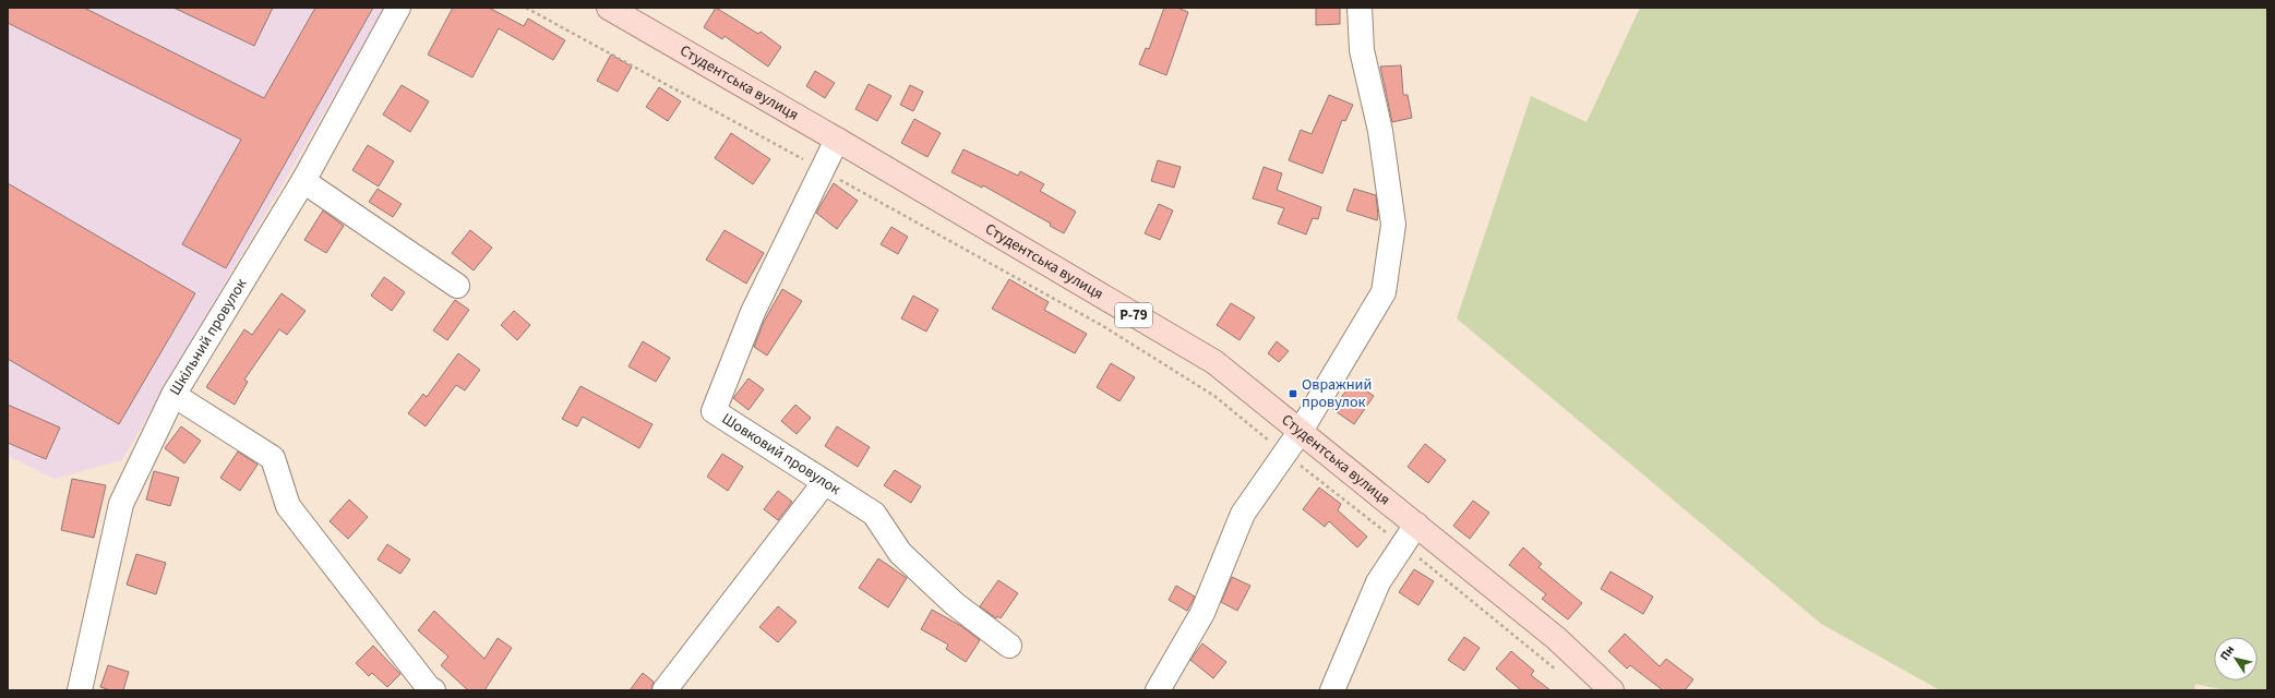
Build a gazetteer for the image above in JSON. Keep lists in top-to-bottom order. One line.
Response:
{"streets":{"main road":["Студентська вулиця","Р-79"],"street":["Шкільний провулок","Шовковий провулок"]},"crossings":[["Студентська вулиця","Шовковий провулок"]],"places":{"transit":["Овражний провулок"]},"north":"top left"}
